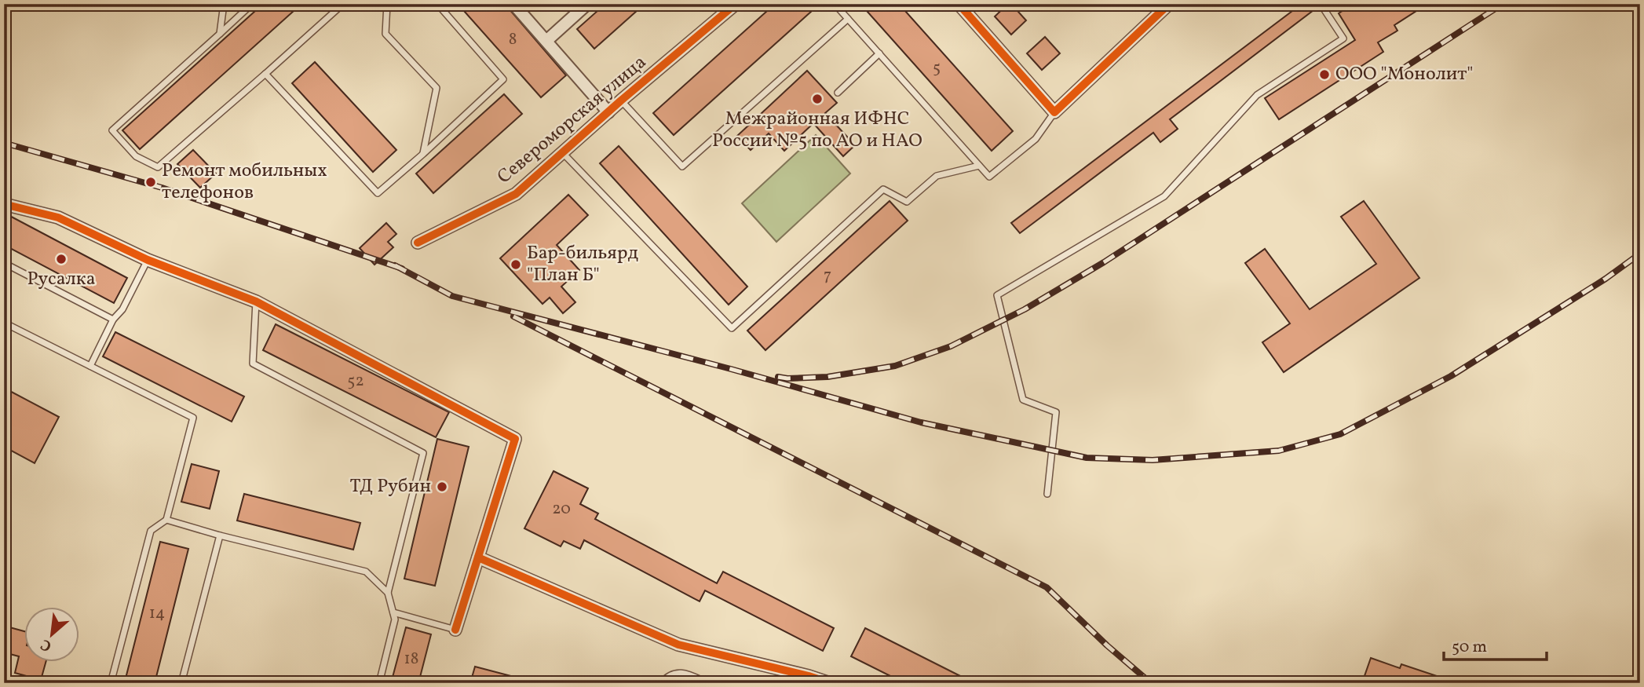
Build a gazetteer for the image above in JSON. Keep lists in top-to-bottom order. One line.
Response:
{"streets":{"street":["Североморская улица"]},"places":["ООО \"Монолит\"","Межрайонная ИФНС России №5 по АО и НАО","Ремонт мобильных телефонов","Русалка","Бар-бильярд \"План Б\"","ТД Рубин"],"house_numbers":["8","5","7","52","20","14","18"],"scale_bar":"50 m","north":"bottom left"}
